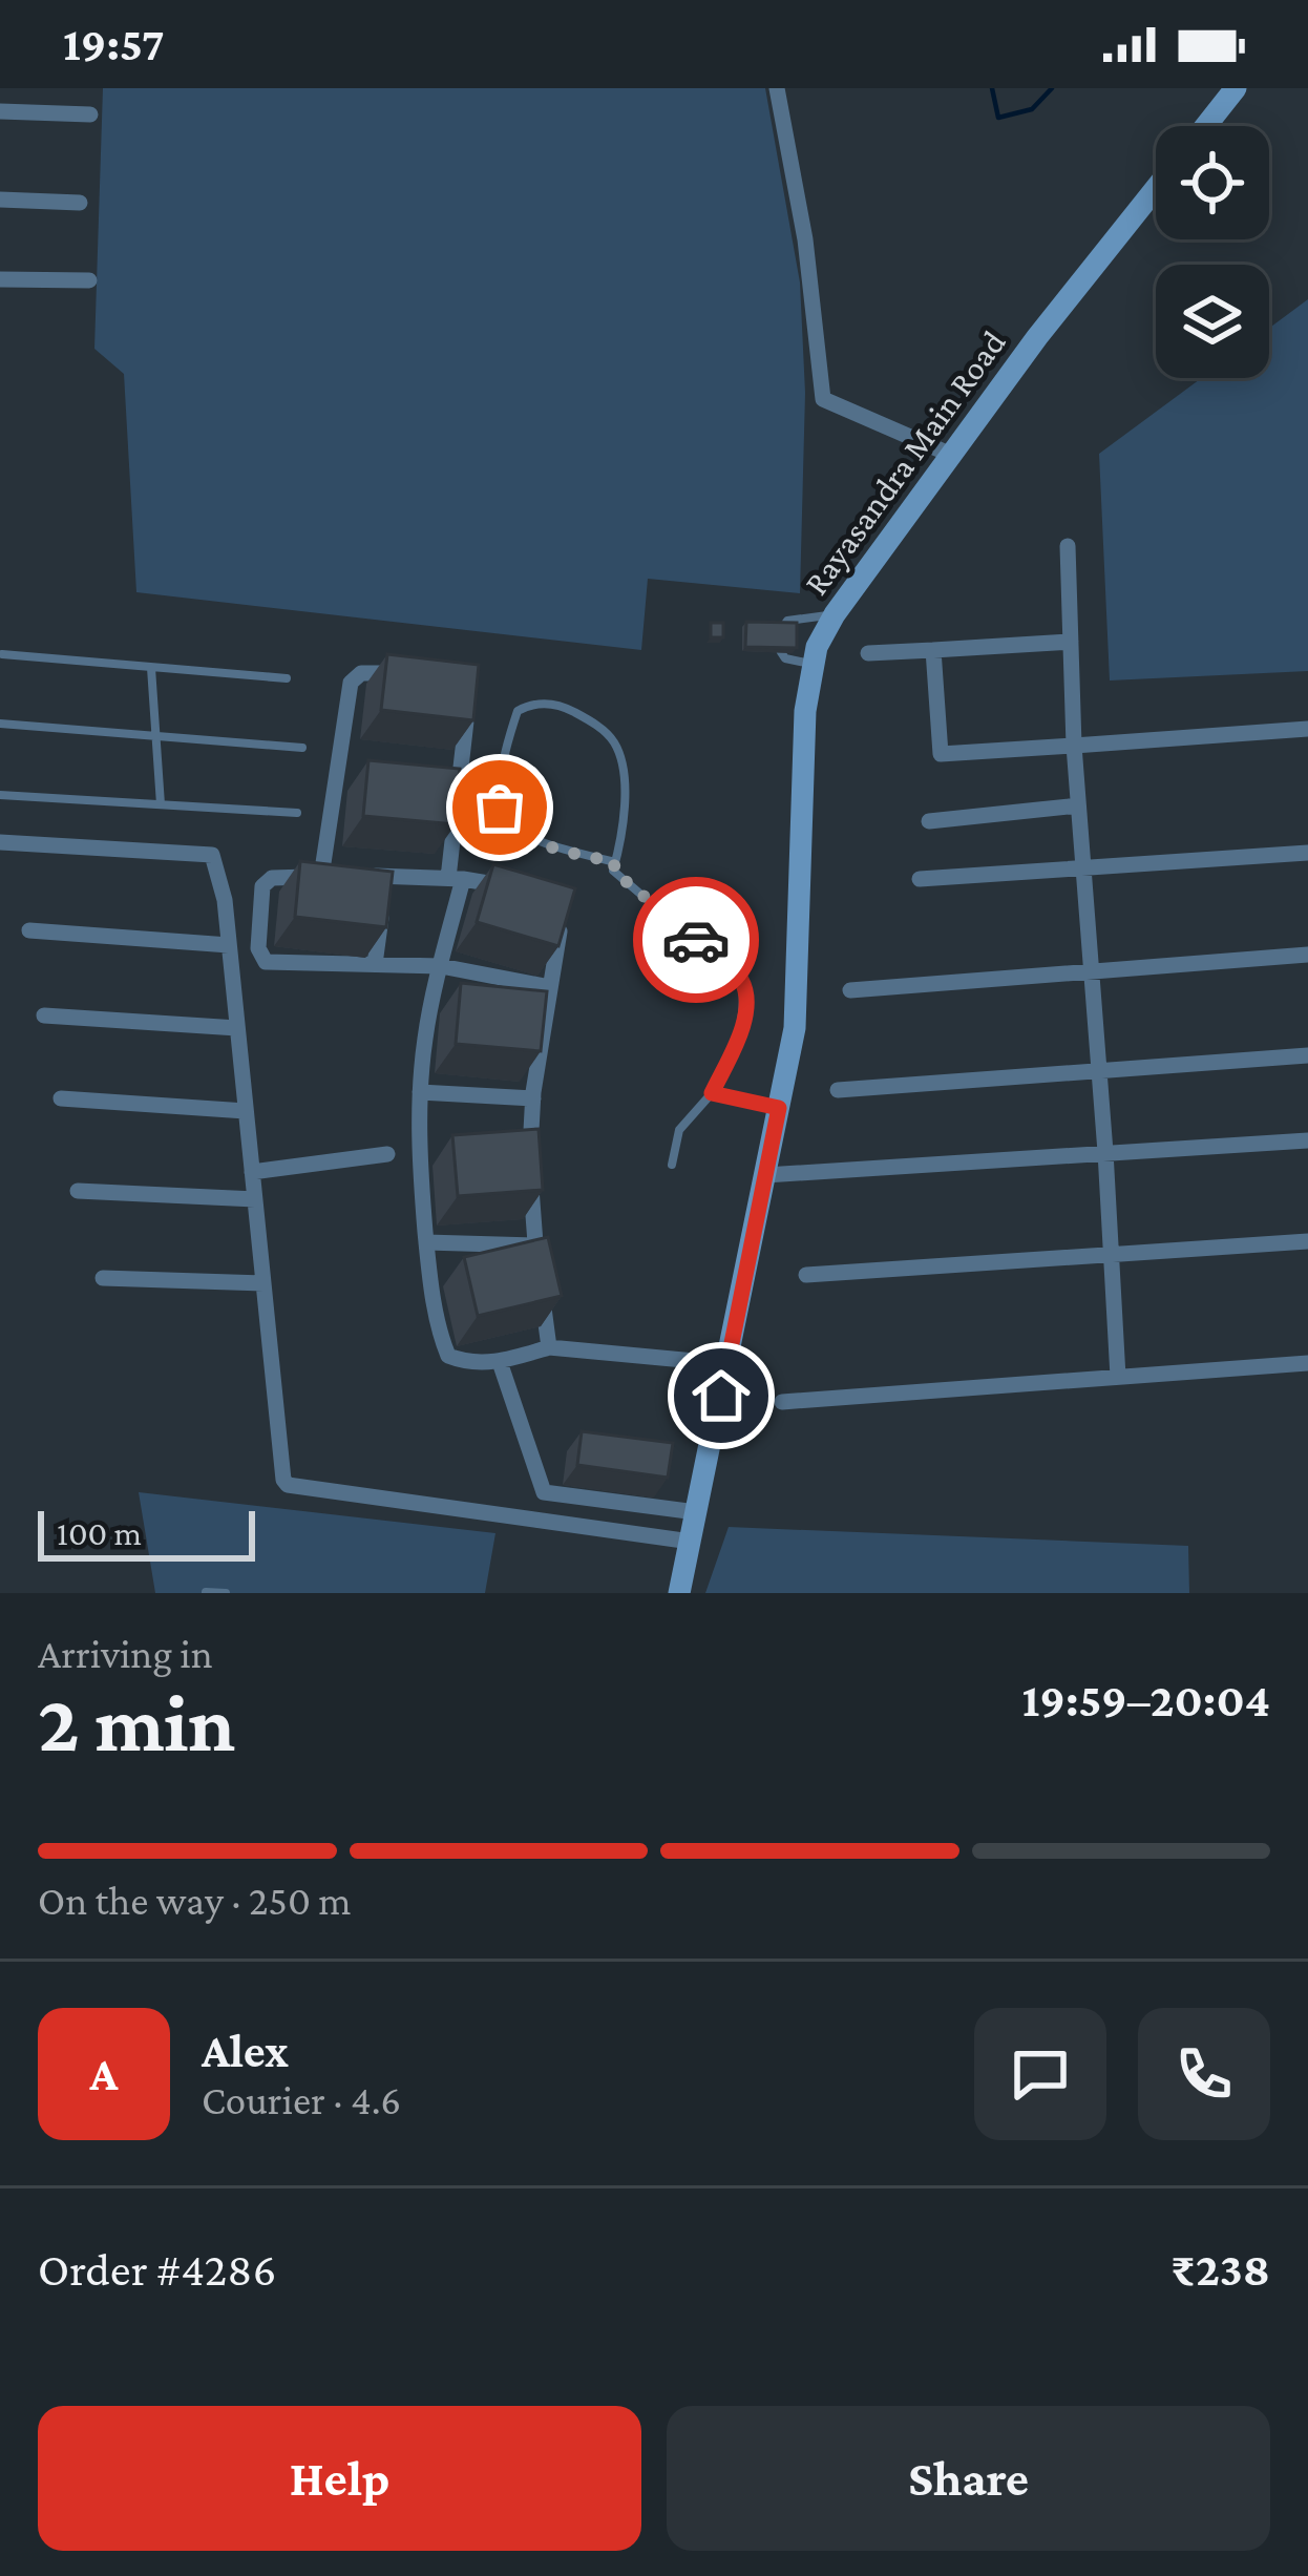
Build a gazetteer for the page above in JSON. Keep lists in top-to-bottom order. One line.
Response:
{"streets":{"street":["Rayasandra Main Road"]},"scale_bar":"100 m","page":{"status":"19:57","scale":"100 m","heading":["2 min","Arriving in","19:59–20:04"],"panel":["Alex","Courier · 4.6","Order #4286","₹238"],"bar":"On the way · 250 m","round":"A","buttons":["Help","Share"]}}
